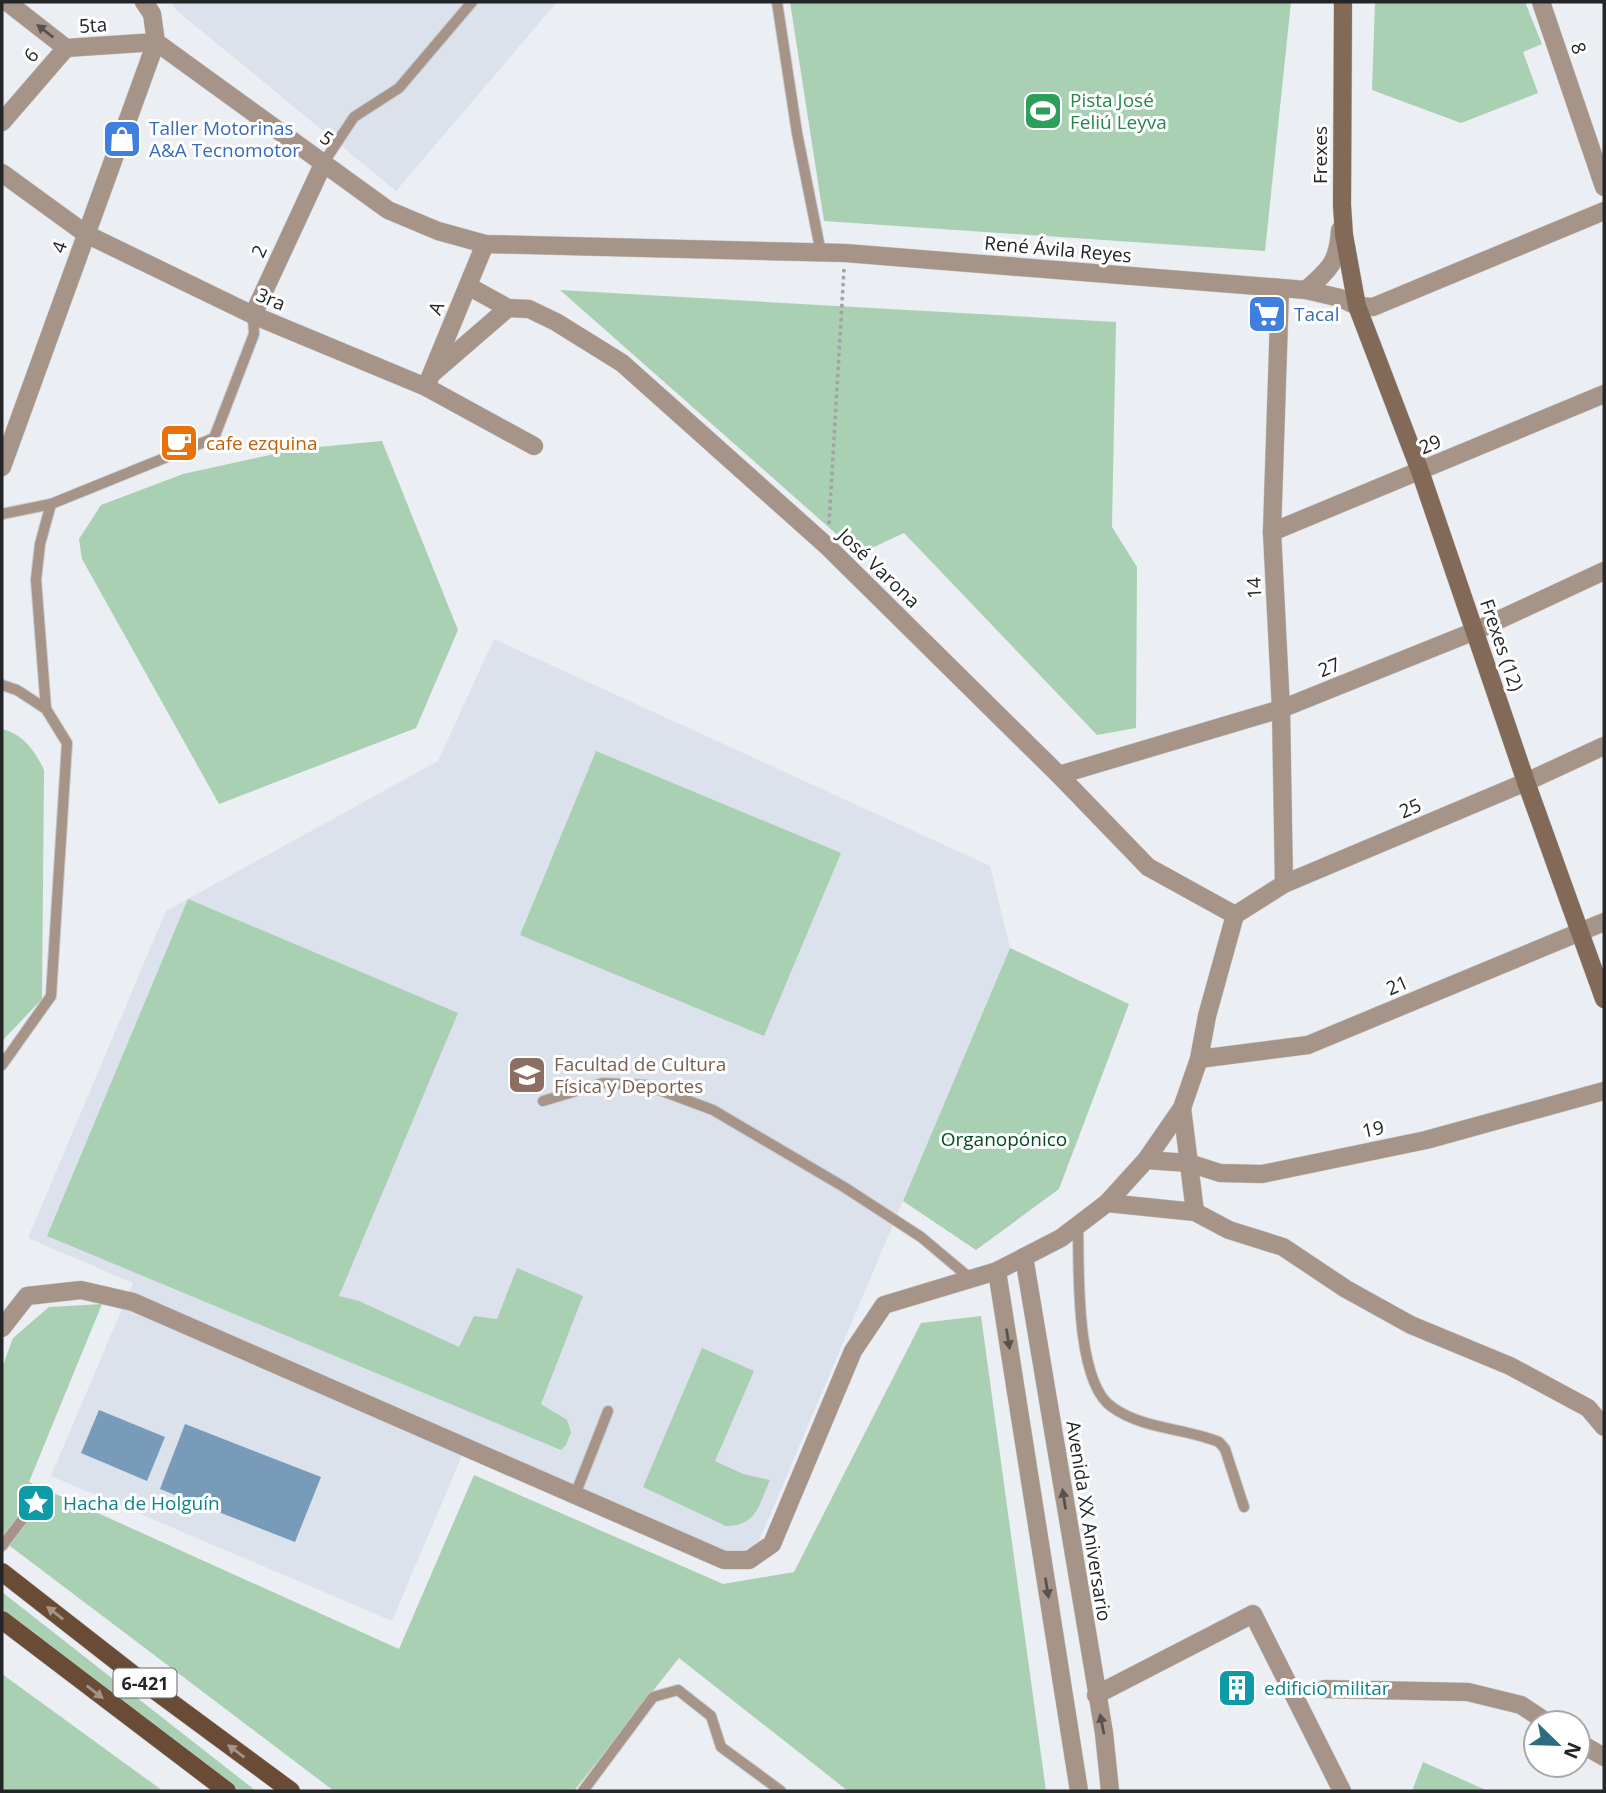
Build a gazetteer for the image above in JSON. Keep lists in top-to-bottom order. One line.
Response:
{"streets":{"main road":["Frexes","Frexes (12)","6-421"],"street":["5ta","8","6","5","4","René Ávila Reyes","2","3ra","A","29","José Varona","14","27","25","21","19","Avenida XX Aniversario"]},"crossings":[["5ta","6"],["5ta","5"],["5ta","4"],["5","4"],["5","René Ávila Reyes"],["5","2"],["5","A"],["Frexes","René Ávila Reyes"],["Frexes","Frexes (12)"],["4","3ra"],["René Ávila Reyes","A"],["René Ávila Reyes","14"],["René Ávila Reyes","Frexes (12)"],["2","3ra"],["3ra","A"],["A","José Varona"],["29","14"],["29","Frexes (12)"],["José Varona","27"],["José Varona","25"],["14","27"],["14","25"],["Frexes (12)","27"],["Frexes (12)","25"],["Frexes (12)","21"]],"one_way":["5ta"],"parks":["Organopónico"],"places":{"sports":["Pista José Feliú Leyva"],"shop":["Taller Motorinas A&A Tecnomotor"],"supermarket":["Tacal"],"cafe":["cafe ezquina"],"school or university":["Facultad de Cultura Física y Deportes"],"place":["Hacha de Holguín"],"building":["edificio militar"]},"north":"bottom right"}
